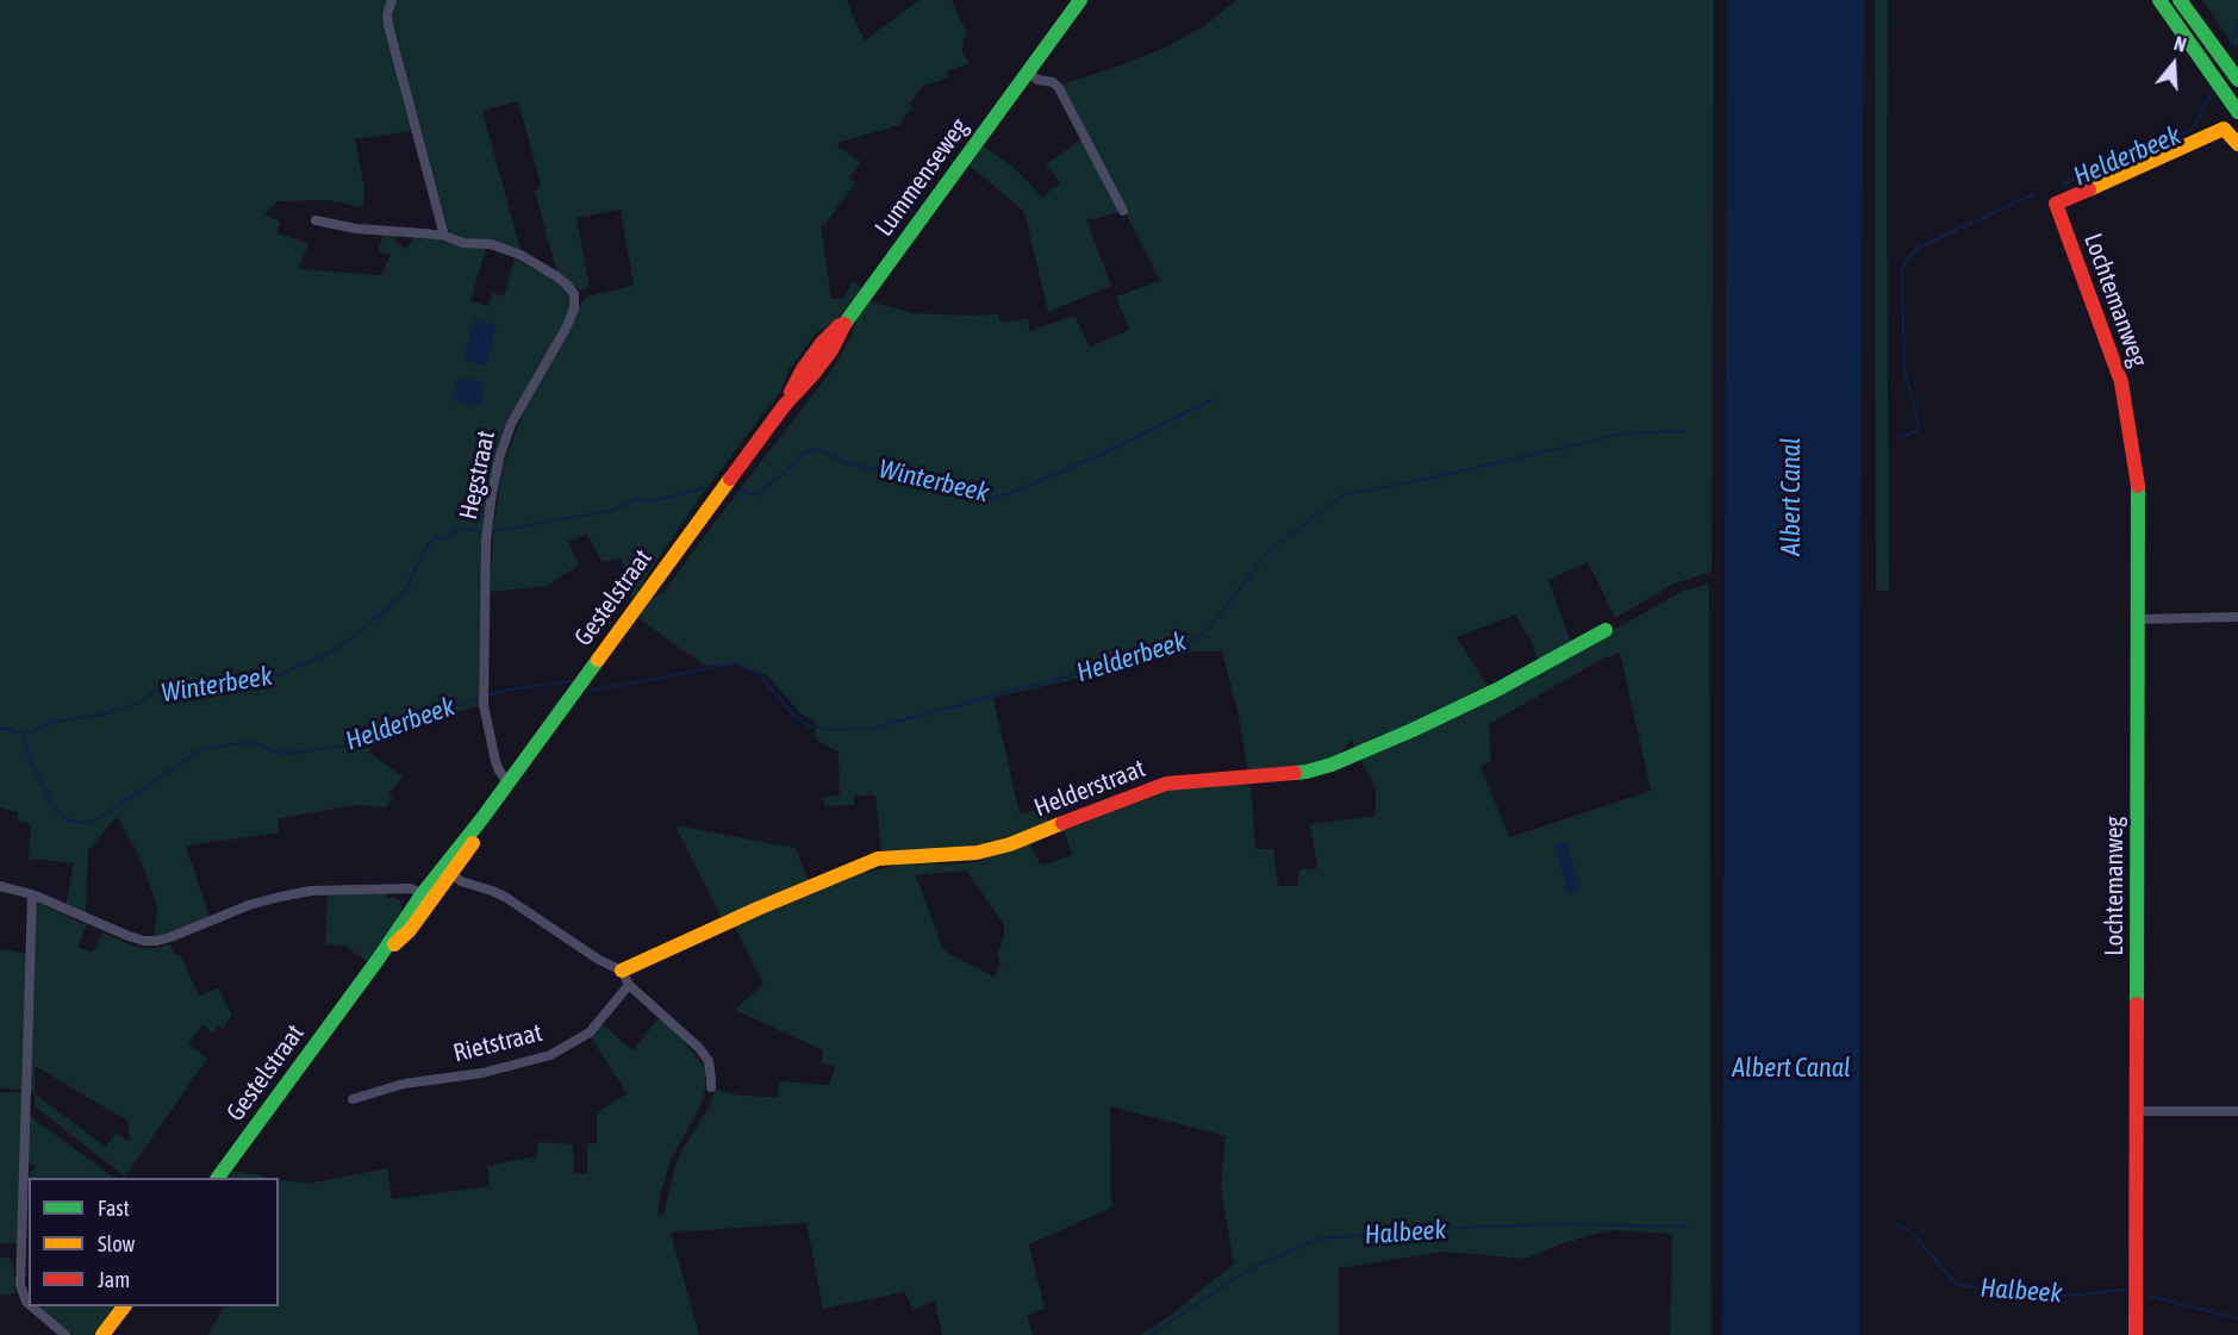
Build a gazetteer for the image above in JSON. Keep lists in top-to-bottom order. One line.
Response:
{"streets":{"street":["Lummenseweg","Lochtemanweg","Hegstraat","Gestelstraat","Helderstraat","Rietstraat"]},"crossings":[["Lummenseweg","Gestelstraat"],["Hegstraat","Gestelstraat"],["Helderstraat","Rietstraat"]],"water":["Helderbeek","Winterbeek","Albert Canal","Halbeek"],"legend":["Fast","Slow","Jam"],"north":"top"}
